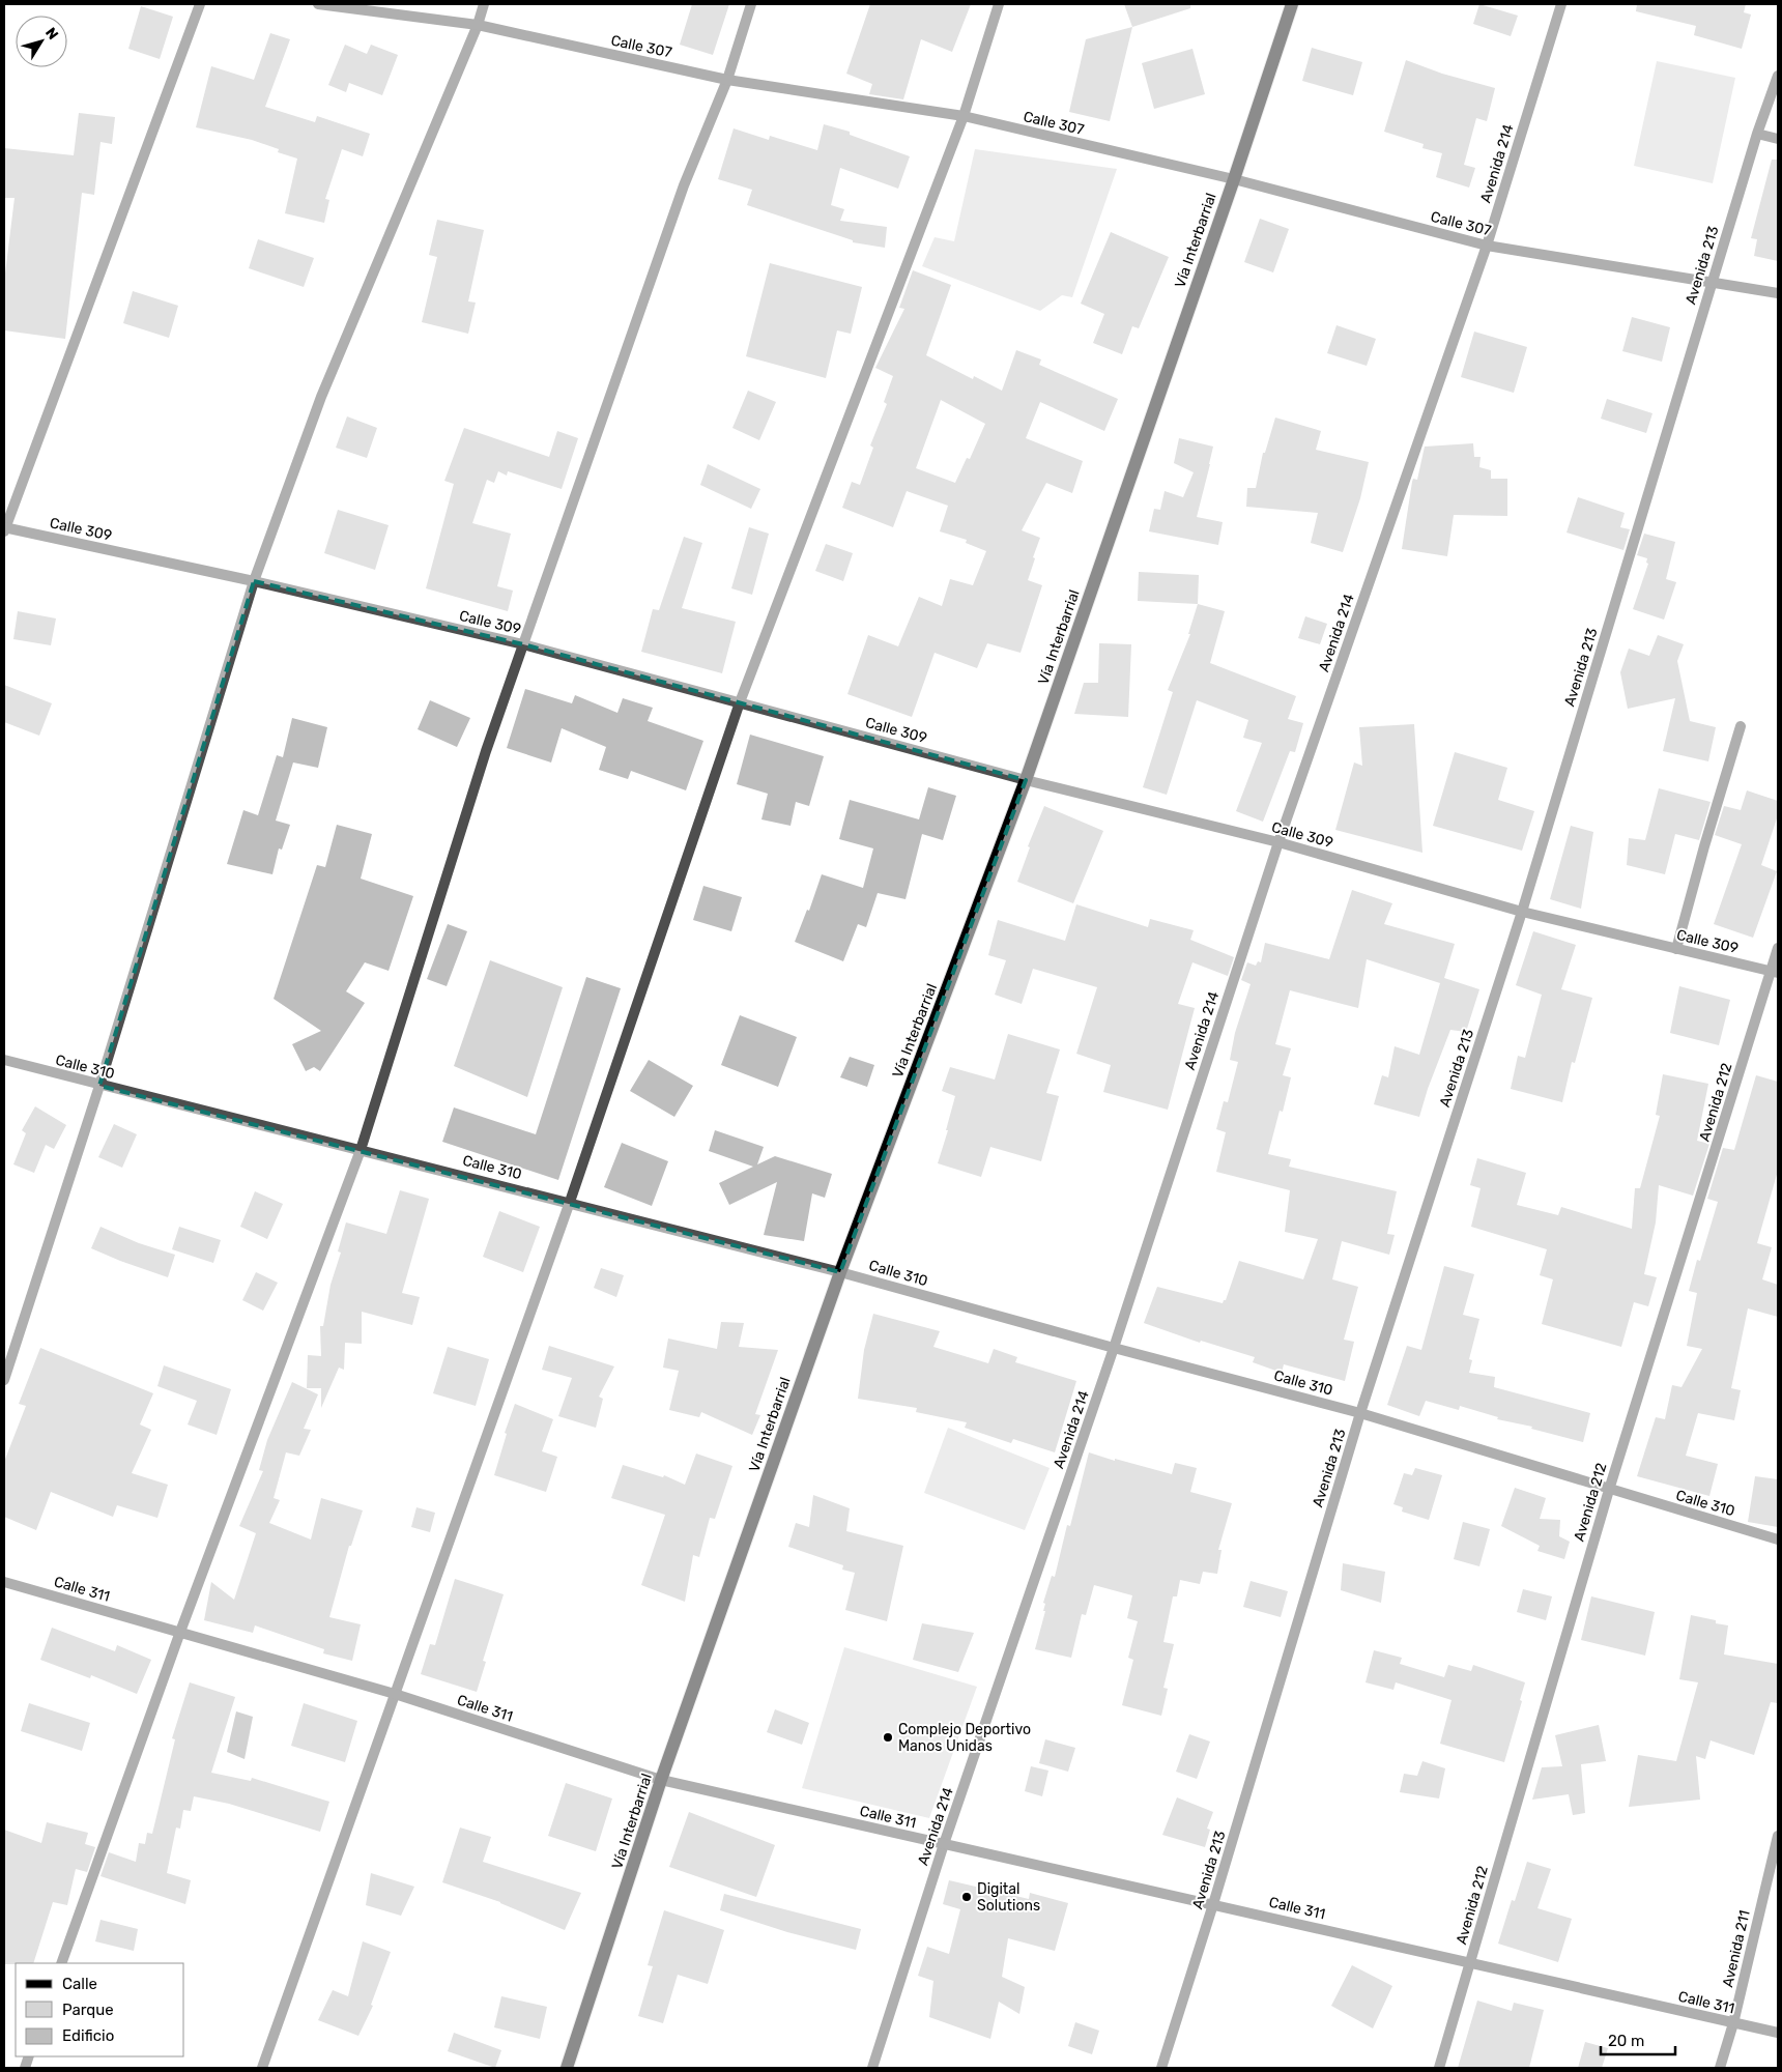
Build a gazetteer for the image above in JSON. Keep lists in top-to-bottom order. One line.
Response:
{"streets":{"main road":["Vía Interbarrial"],"street":["Calle 307","Avenida 214","Avenida 213","Calle 309","Calle 310","Avenida 212","Calle 311","Avenida 211"]},"crossings":[["Calle 307","Avenida 214"],["Calle 307","Vía Interbarrial"],["Calle 307","Avenida 213"],["Avenida 214","Calle 309"],["Avenida 214","Calle 310"],["Avenida 214","Calle 311"],["Vía Interbarrial","Calle 309"],["Vía Interbarrial","Calle 310"],["Vía Interbarrial","Calle 311"],["Avenida 213","Calle 309"],["Avenida 213","Calle 310"],["Avenida 213","Calle 311"],["Calle 309","Avenida 212"],["Calle 310","Avenida 212"],["Avenida 212","Calle 311"],["Calle 311","Avenida 211"]],"places":["Complejo Deportivo Manos Unidas","Digital Solutions"],"legend":["Calle","Parque","Edificio"],"scale_bar":"20 m","north":"top right"}
